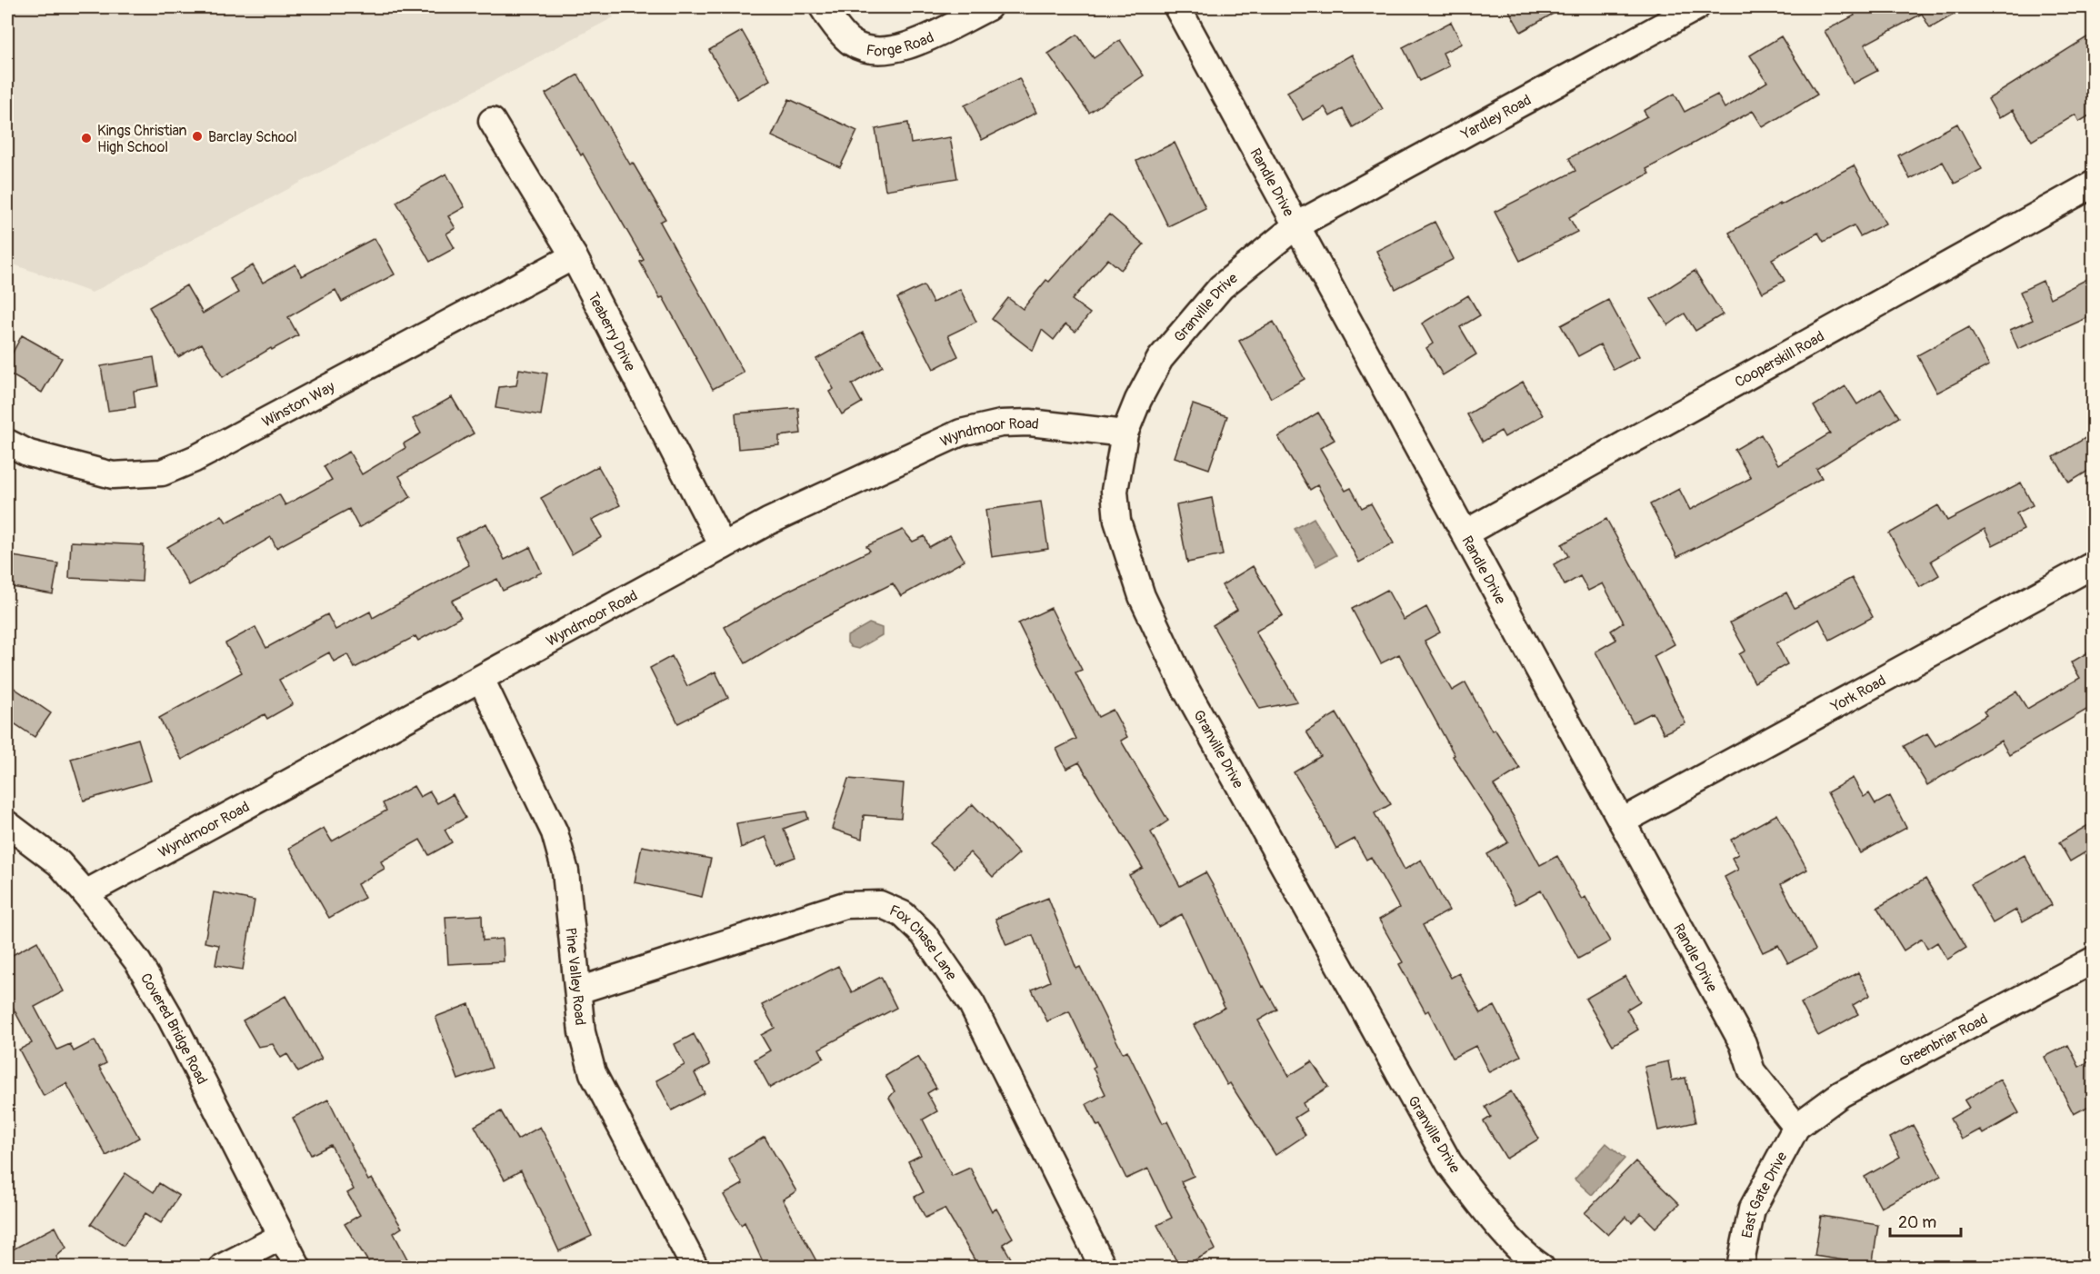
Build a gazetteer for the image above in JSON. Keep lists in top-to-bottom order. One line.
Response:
{"streets":{"street":["Forge Road","Yardley Road","Randle Drive","Granville Drive","Teaberry Drive","Cooperskill Road","Winston Way","Wyndmoor Road","York Road","Fox Chase Lane","Pine Valley Road","Covered Bridge Road","Greenbriar Road","East Gate Drive"]},"crossings":[["Yardley Road","Randle Drive"],["Yardley Road","Granville Drive"],["Randle Drive","Granville Drive"],["Randle Drive","Cooperskill Road"],["Randle Drive","York Road"],["Randle Drive","Greenbriar Road"],["Randle Drive","East Gate Drive"],["Granville Drive","Wyndmoor Road"],["Teaberry Drive","Winston Way"],["Teaberry Drive","Wyndmoor Road"],["Wyndmoor Road","Pine Valley Road"],["Wyndmoor Road","Covered Bridge Road"],["Fox Chase Lane","Pine Valley Road"],["Greenbriar Road","East Gate Drive"]],"places":["Barclay School","Kings Christian High School"],"scale_bar":"20 m"}
